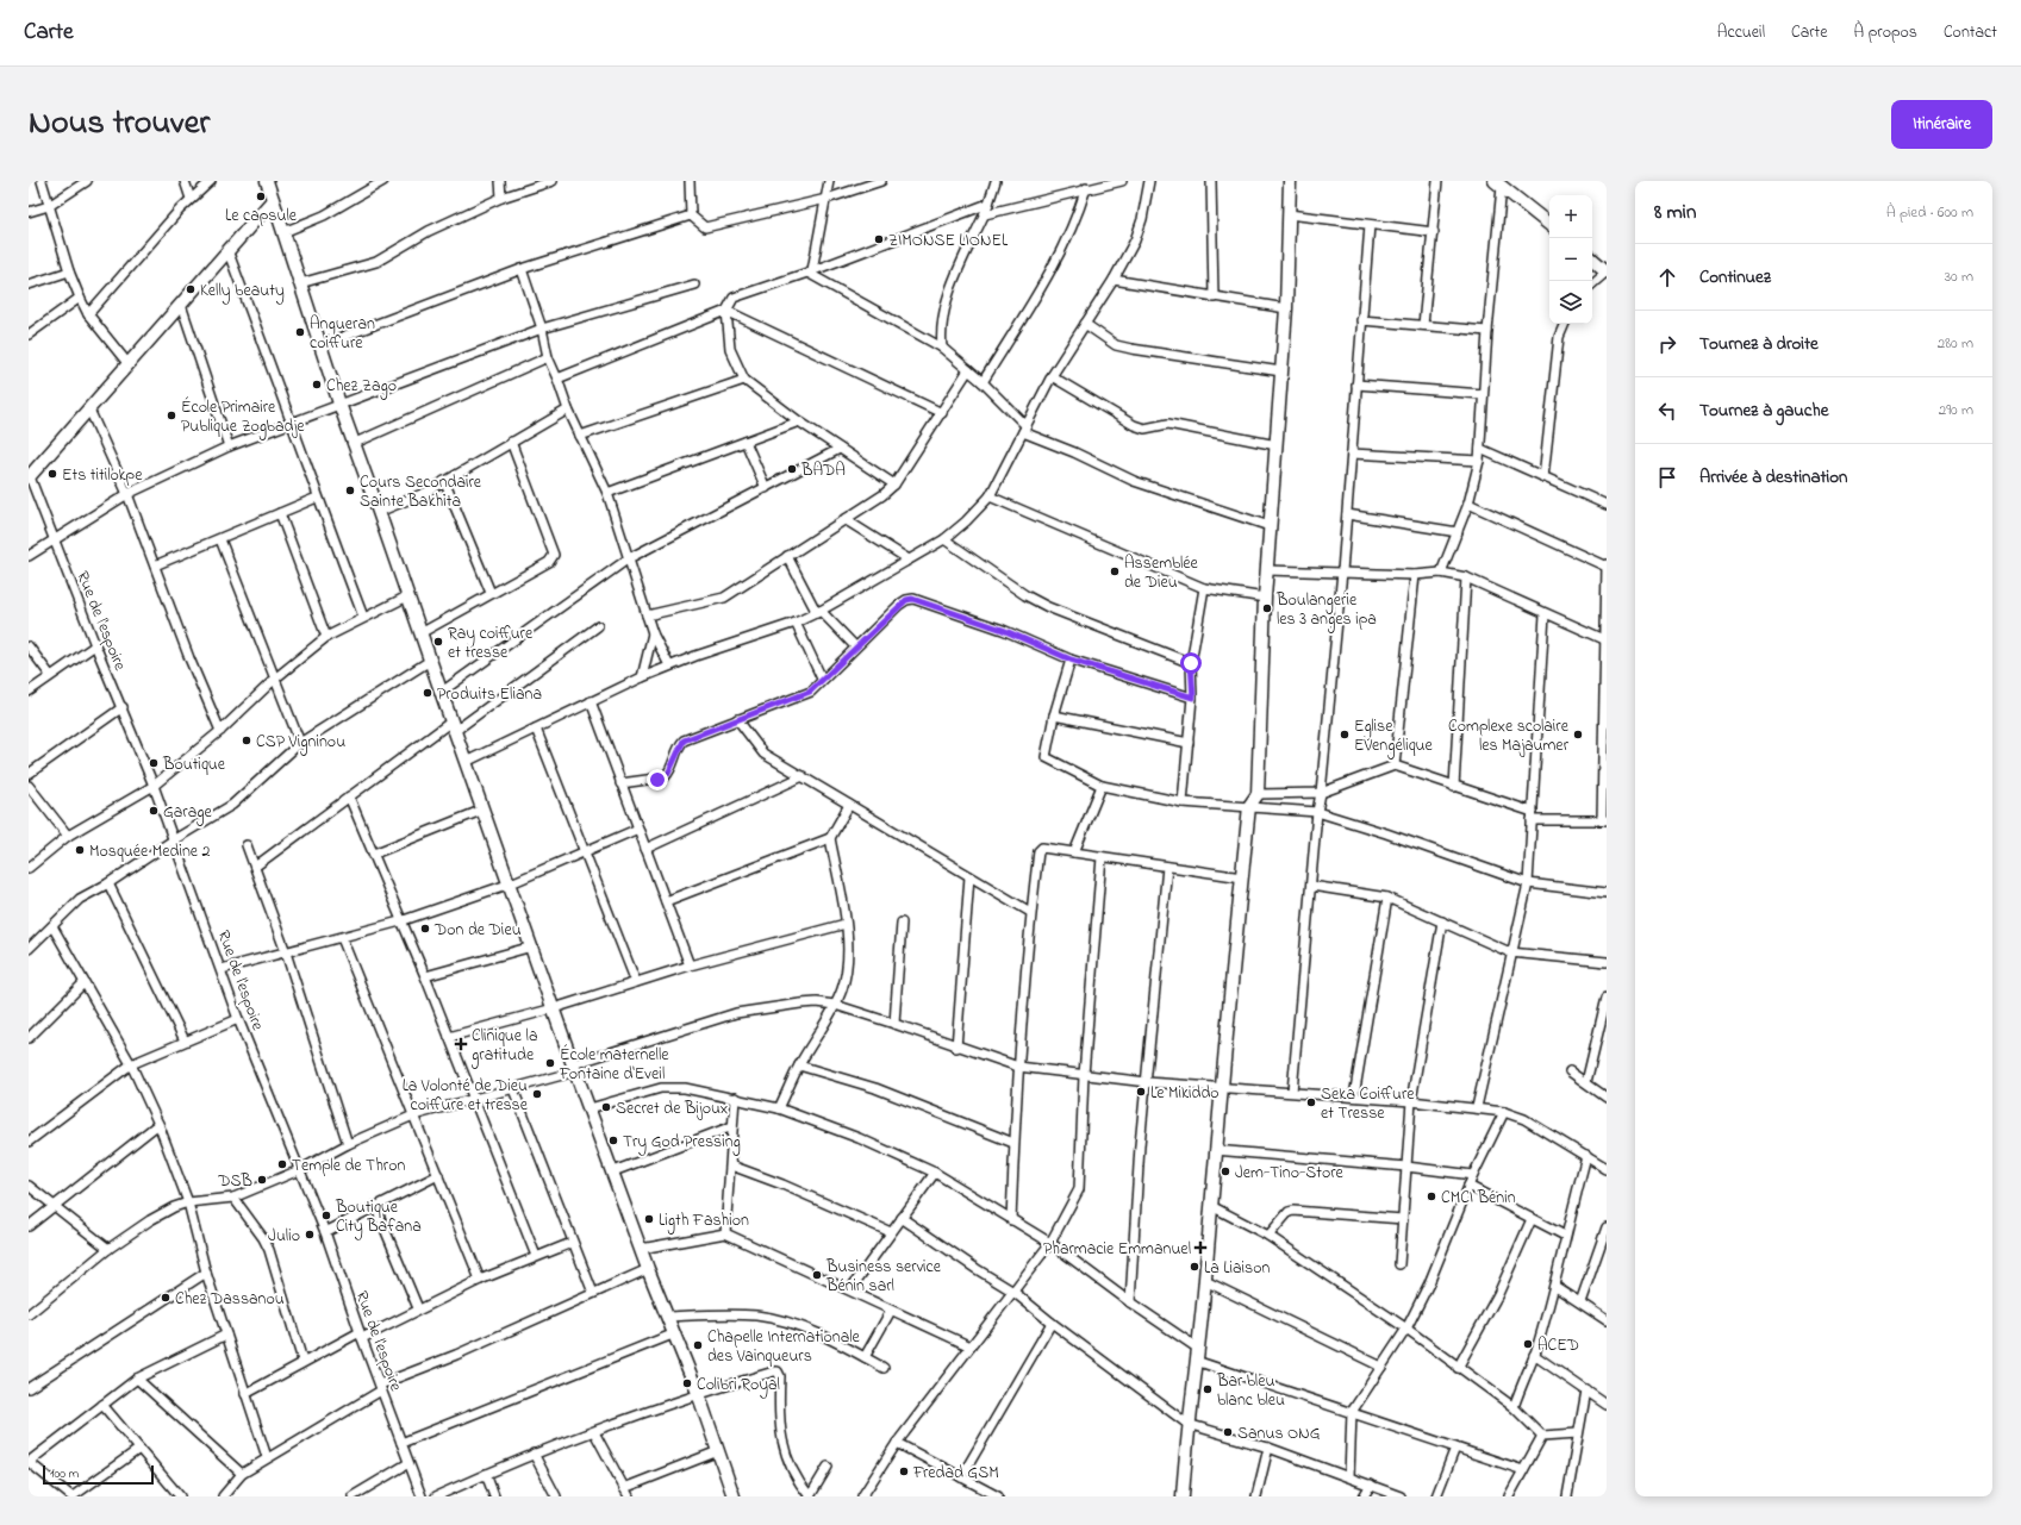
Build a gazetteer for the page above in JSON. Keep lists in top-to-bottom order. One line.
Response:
{"streets":{"street":["Rue de l'espoire"]},"places":{"other":["Le capsule","ZIMONSE LIONEL","Kelly beauty","Angueran coiffure","Chez Zago","École Primaire Publique Zogbadje","BADA","Ets titilokpe","Cours Secondaire Sainte Bakhita","Assemblée de Dieu","Boulangerie les 3 anges ipa","Ray coiffure et tresse","Produits Eliana","Eglise EVengélique","Complexe scolaire les Majaumer","CSP Vigninou","Boutique","Garage","Mosquée Medine 2","Don de Dieu","École maternelle Fontaine d'Eveil","Le Mikiddo","La Volonté de Dieu coiffure et tresse","Seka Coiffure et Tresse","Secret de Bijoux","Try God Pressing","Temple de Thron","Jem-Tino-Store","DSB","CMCI Bénin","Boutique City Bafana","Ligth Fashion","Julio","La Liaison","Business service Bénin sarl","Chez Dassanou","ACED","Chapelle Internationale des Vainqueurs","Colibri Royal","Bar bleu blanc bleu","Sanus ONG","Fredad GSM"],"health":["Clinique la gratitude","Pharmacie Emmanuel"]},"scale_bar":"100 m","page":{"header":"Carte","nav":["Accueil","Carte","À propos","Contact"],"title":"Nous trouver","buttons":"Itinéraire","heading":["8 min","À pied · 600 m"],"map_buttons":["+","−"],"list":[["Continuez","30 m"],["Tournez à droite","280 m"],["Tournez à gauche","290 m"],"Arrivée à destination"],"scale":"100 m"}}
